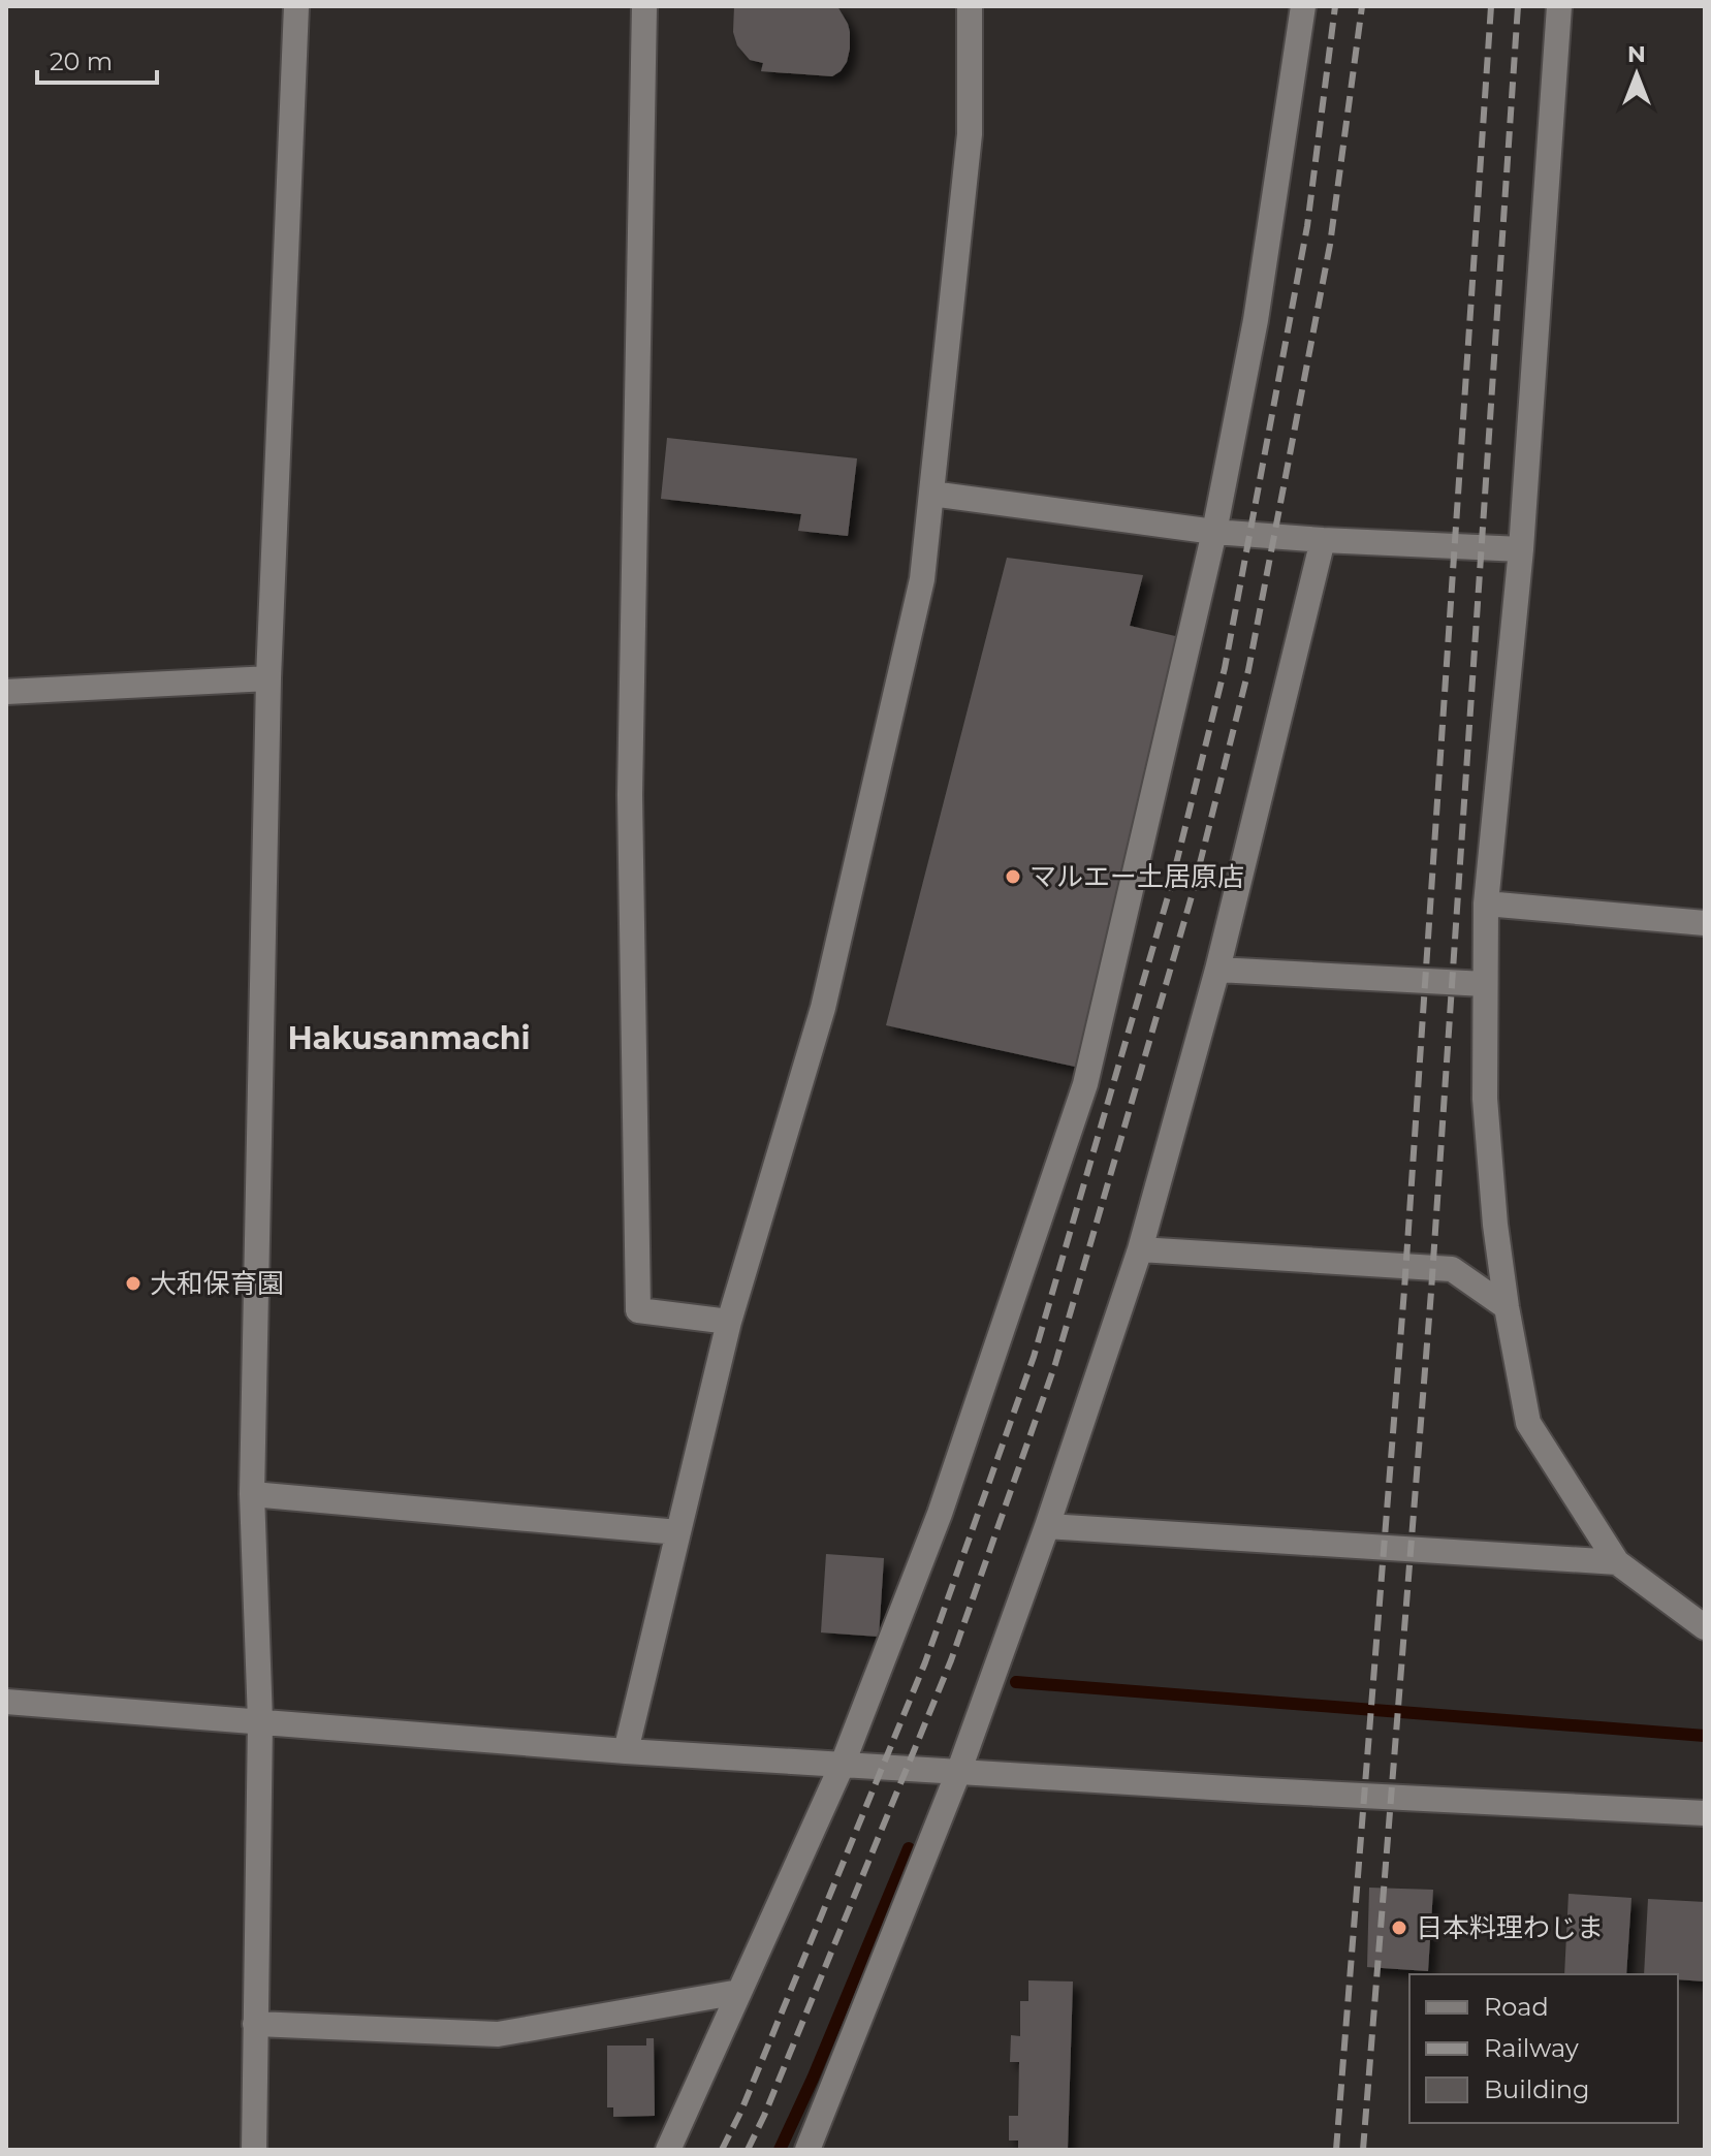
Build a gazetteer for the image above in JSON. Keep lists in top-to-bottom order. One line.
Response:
{"districts":["Hakusanmachi"],"places":["マルエー土居原店","大和保育園","日本料理わじま"],"legend":["Road","Railway","Building"],"scale_bar":"20 m","north":"top"}
